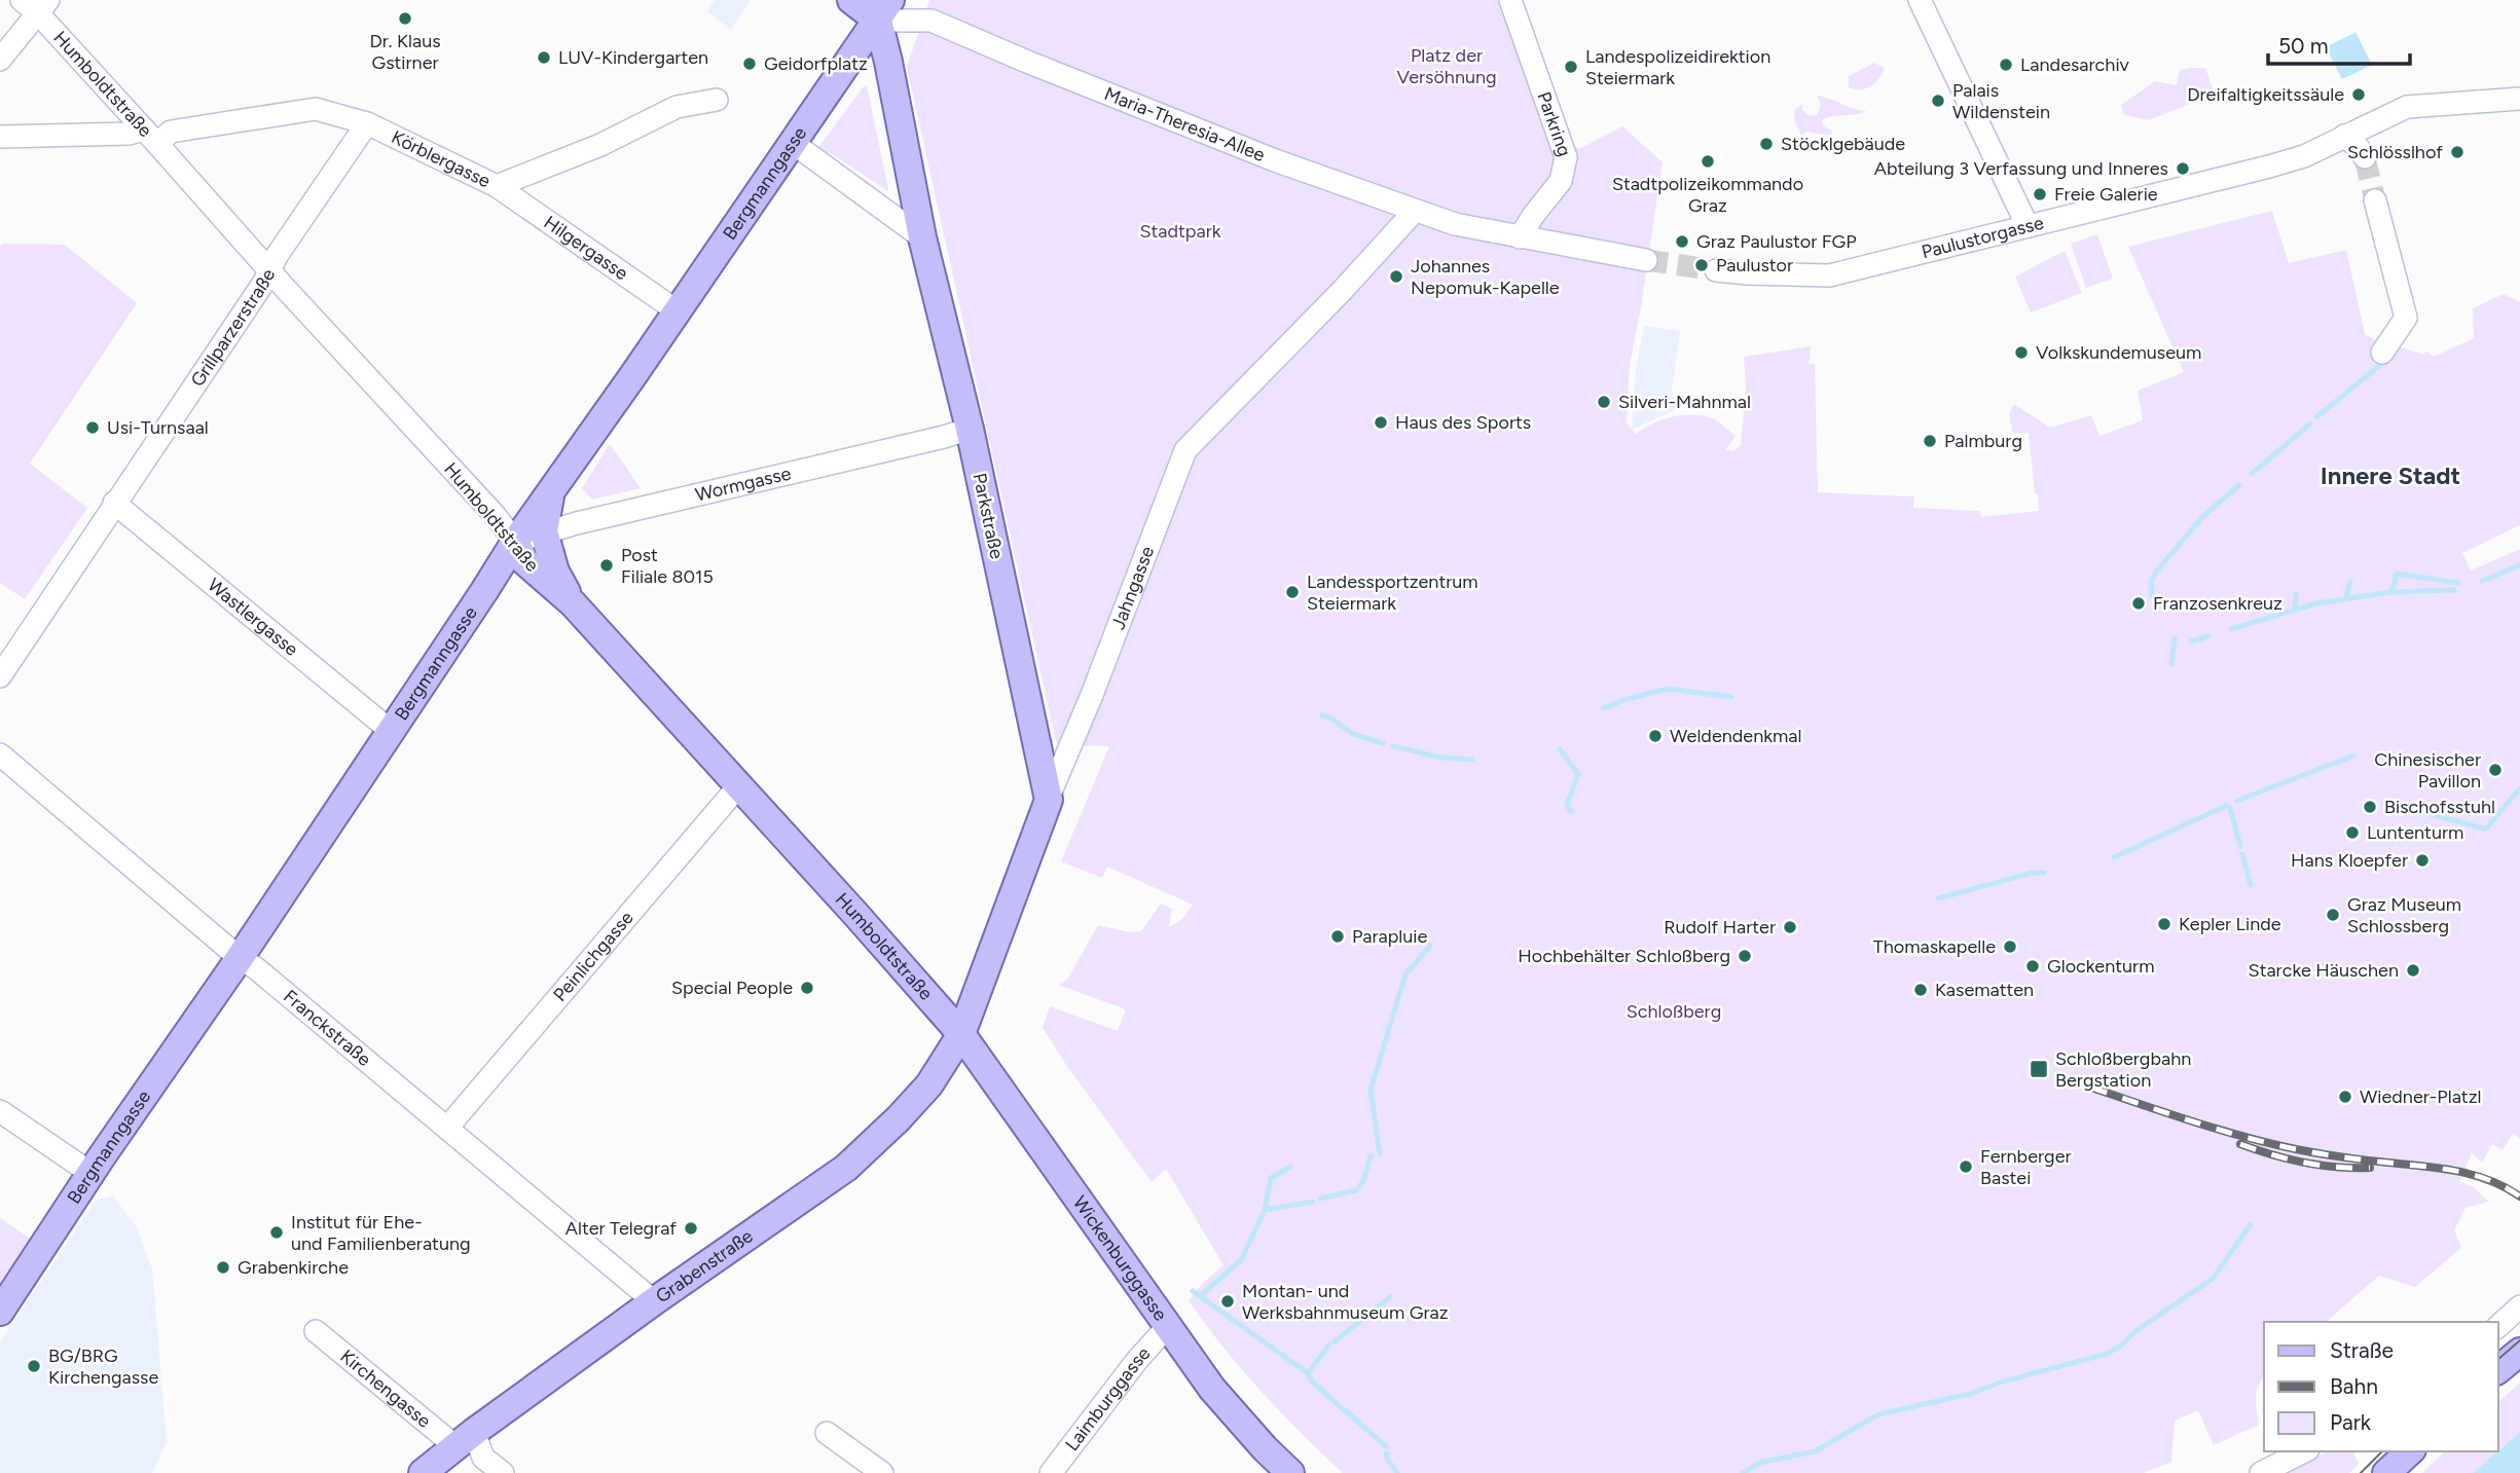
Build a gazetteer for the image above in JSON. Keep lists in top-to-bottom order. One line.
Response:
{"streets":{"main road":["Humboldtstraße","Bergmanngasse","Parkstraße","Jahngasse","Wickenburggasse","Grabenstraße"],"street":["Parkring","Maria-Theresia-Allee","Körblergasse","Paulustorgasse","Hilgergasse","Grillparzerstraße","Wormgasse","Wastlergasse","Peinlichgasse","Franckstraße","Kirchengasse","Laimburggasse"]},"crossings":[["Humboldtstraße","Körblergasse"],["Humboldtstraße","Bergmanngasse"],["Humboldtstraße","Grillparzerstraße"],["Humboldtstraße","Wormgasse"],["Humboldtstraße","Jahngasse"],["Humboldtstraße","Peinlichgasse"],["Humboldtstraße","Wickenburggasse"],["Humboldtstraße","Grabenstraße"],["Parkring","Maria-Theresia-Allee"],["Maria-Theresia-Allee","Bergmanngasse"],["Maria-Theresia-Allee","Parkstraße"],["Maria-Theresia-Allee","Jahngasse"],["Körblergasse","Hilgergasse"],["Körblergasse","Grillparzerstraße"],["Bergmanngasse","Hilgergasse"],["Bergmanngasse","Wormgasse"],["Bergmanngasse","Parkstraße"],["Bergmanngasse","Wastlergasse"],["Bergmanngasse","Franckstraße"],["Grillparzerstraße","Wastlergasse"],["Wormgasse","Parkstraße"],["Parkstraße","Jahngasse"],["Jahngasse","Wickenburggasse"],["Jahngasse","Grabenstraße"],["Peinlichgasse","Franckstraße"],["Franckstraße","Grabenstraße"],["Wickenburggasse","Grabenstraße"],["Wickenburggasse","Laimburggasse"],["Grabenstraße","Kirchengasse"]],"districts":["Innere Stadt"],"parks":["Platz der Versöhnung","Stadtpark","Schloßberg"],"places":{"other":["Dr. Klaus Gstirner","LUV-Kindergarten","Geidorfplatz","Landesarchiv","Landespolizeidirektion Steiermark","Dreifaltigkeitssäule","Palais Wildenstein","Stöcklgebäude","Schlösslhof","Stadtpolizeikommando Graz","Abteilung 3 Verfassung und Inneres","Freie Galerie","Graz Paulustor FGP","Paulustor","Johannes Nepomuk-Kapelle","Volkskundemuseum","Silveri-Mahnmal","Haus des Sports","Usi-Turnsaal","Palmburg","Post Filiale 8015","Landessportzentrum Steiermark","Franzosenkreuz","Weldendenkmal","Chinesischer Pavillon","Bischofsstuhl","Luntenturm","Hans Kloepfer","Graz Museum Schlossberg","Kepler Linde","Rudolf Harter","Parapluie","Thomaskapelle","Hochbehälter Schloßberg","Glockenturm","Starcke Häuschen","Special People","Kasematten","Wiedner-Platzl","Fernberger Bastei","Alter Telegraf","Institut für Ehe- und Familienberatung","Grabenkirche","Montan- und Werksbahnmuseum Graz","BG/BRG Kirchengasse"],"transit":["Schloßbergbahn Bergstation"]},"legend":["Straße","Bahn","Park"],"scale_bar":"50 m"}
